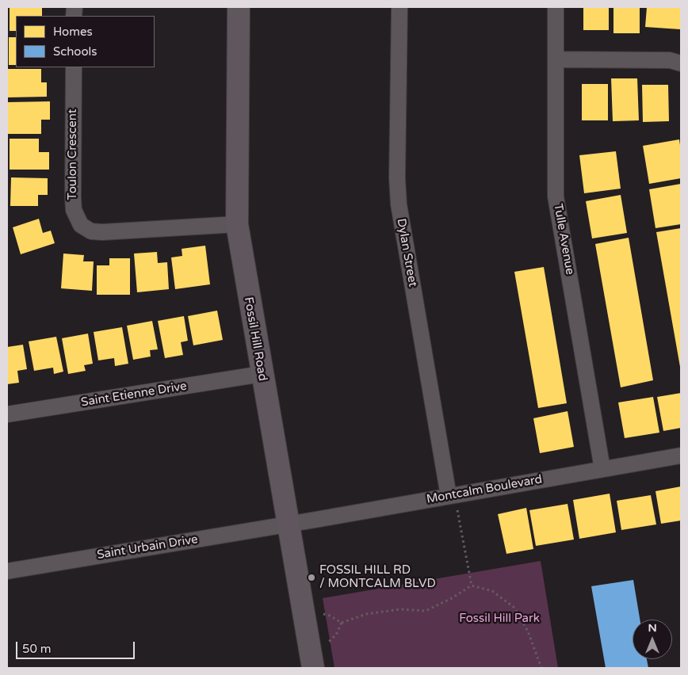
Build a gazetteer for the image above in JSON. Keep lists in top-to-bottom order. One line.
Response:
{"streets":{"street":["Toulon Crescent","Tulle Avenue","Dylan Street","Fossil Hill Road","Saint Etienne Drive","Montcalm Boulevard","Saint Urbain Drive"]},"crossings":[["Toulon Crescent","Fossil Hill Road"],["Tulle Avenue","Montcalm Boulevard"],["Dylan Street","Montcalm Boulevard"],["Fossil Hill Road","Saint Etienne Drive"],["Fossil Hill Road","Montcalm Boulevard"],["Fossil Hill Road","Saint Urbain Drive"],["Montcalm Boulevard","Saint Urbain Drive"]],"parks":["Fossil Hill Park"],"places":["FOSSIL HILL RD / MONTCALM BLVD"],"legend":["Homes","Schools"],"scale_bar":"50 m","north":"top"}
